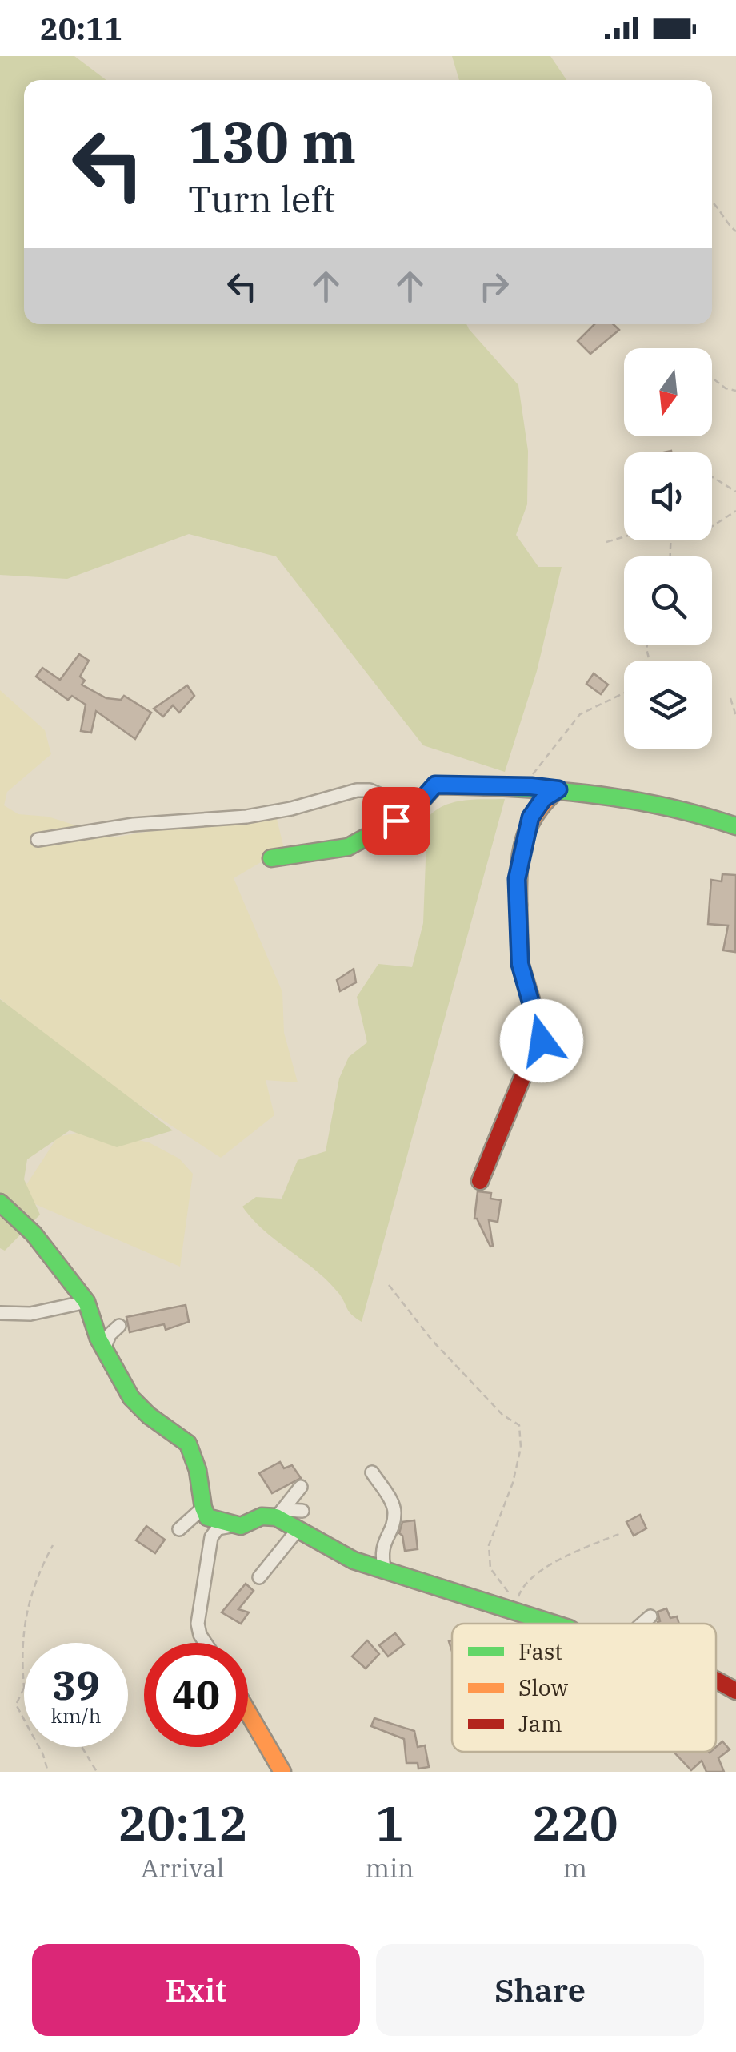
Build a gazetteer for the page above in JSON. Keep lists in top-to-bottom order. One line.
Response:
{"legend":["Fast","Slow","Jam"],"north":"bottom","page":{"status":"20:11","turn":["130 m","Turn left"],"speed":"39 km/h","limit":"40","eta":["20:12","Arrival","1","min","220","m"],"buttons":["Exit","Share"]}}
